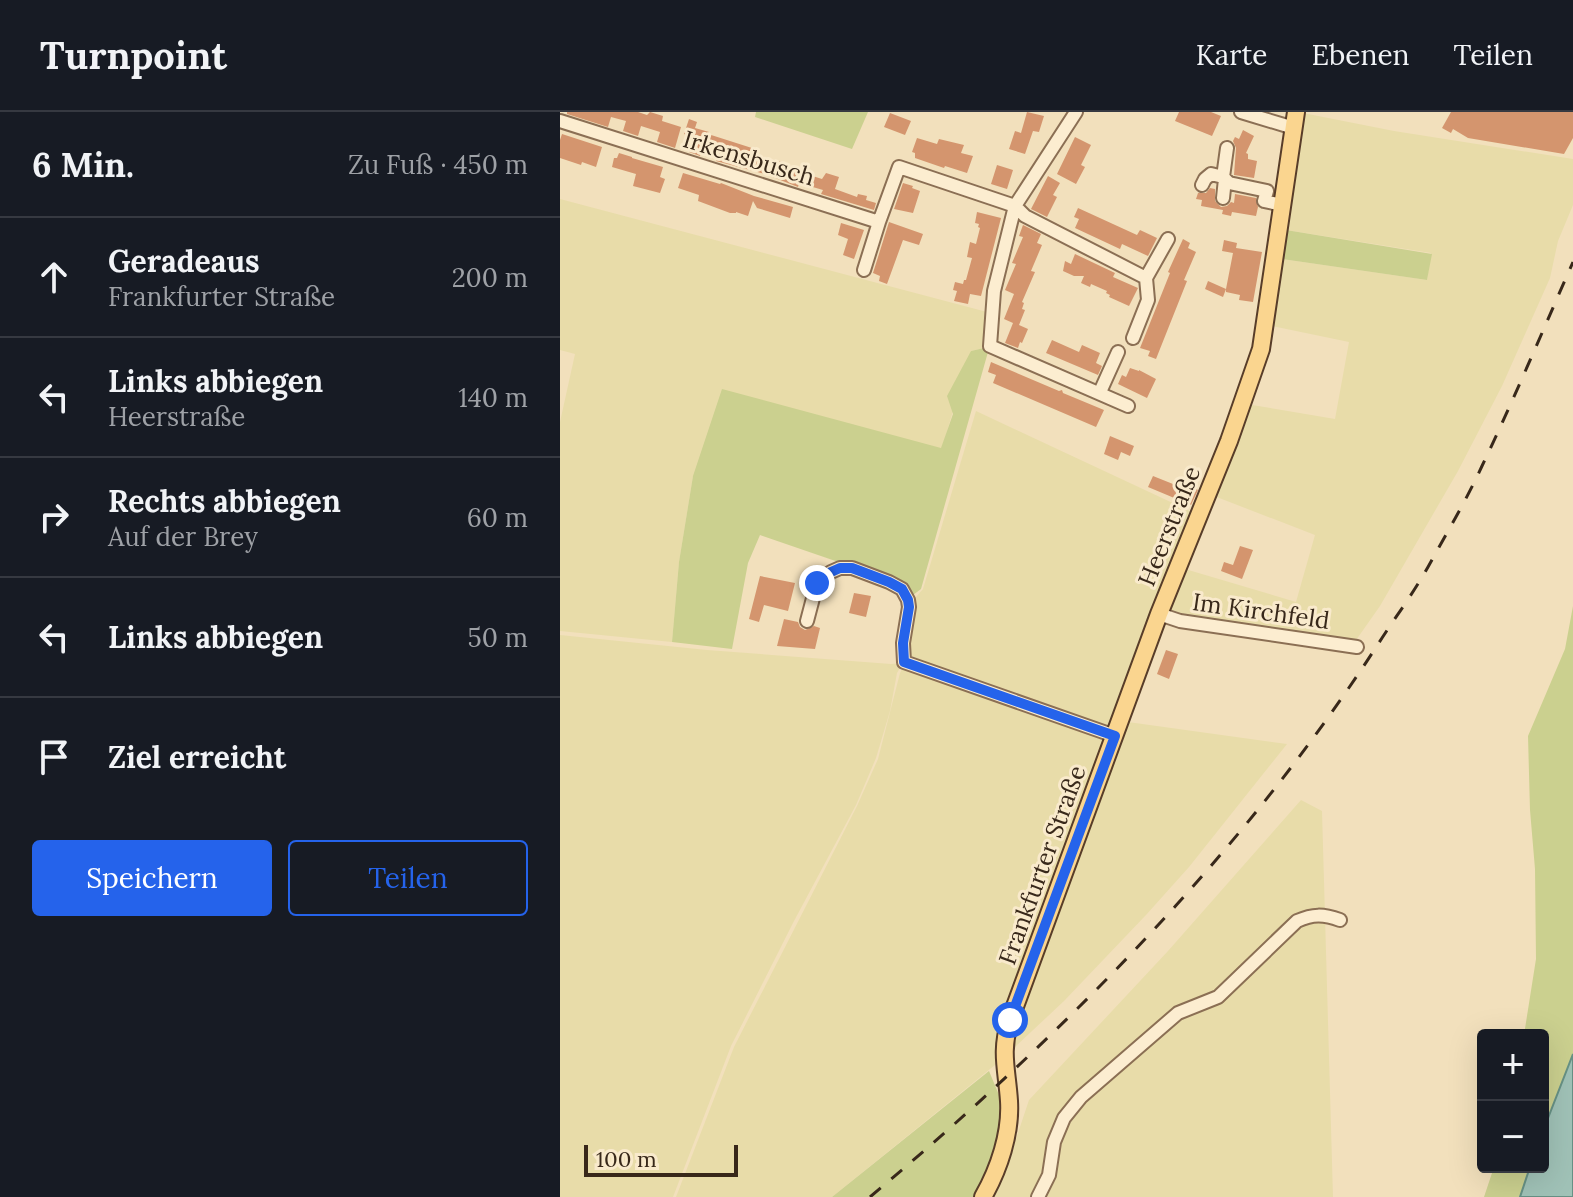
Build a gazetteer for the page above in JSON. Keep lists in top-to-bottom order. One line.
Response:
{"streets":{"main road":["Heerstraße","Frankfurter Straße"],"street":["Irkensbusch","Im Kirchfeld"]},"crossings":[["Heerstraße","Im Kirchfeld"],["Heerstraße","Frankfurter Straße"]],"scale_bar":"100 m","page":{"header":"Turnpoint","nav":["Karte","Ebenen","Teilen"],"heading":["6 Min.","Zu Fuß · 450 m"],"list":[["Geradeaus","Frankfurter Straße","200 m"],["Links abbiegen","Heerstraße","140 m"],["Rechts abbiegen","Auf der Brey","60 m"],["Links abbiegen","50 m"],"Ziel erreicht"],"buttons":["Speichern","Teilen"],"map_buttons":["+","−"],"scale":"100 m"}}
